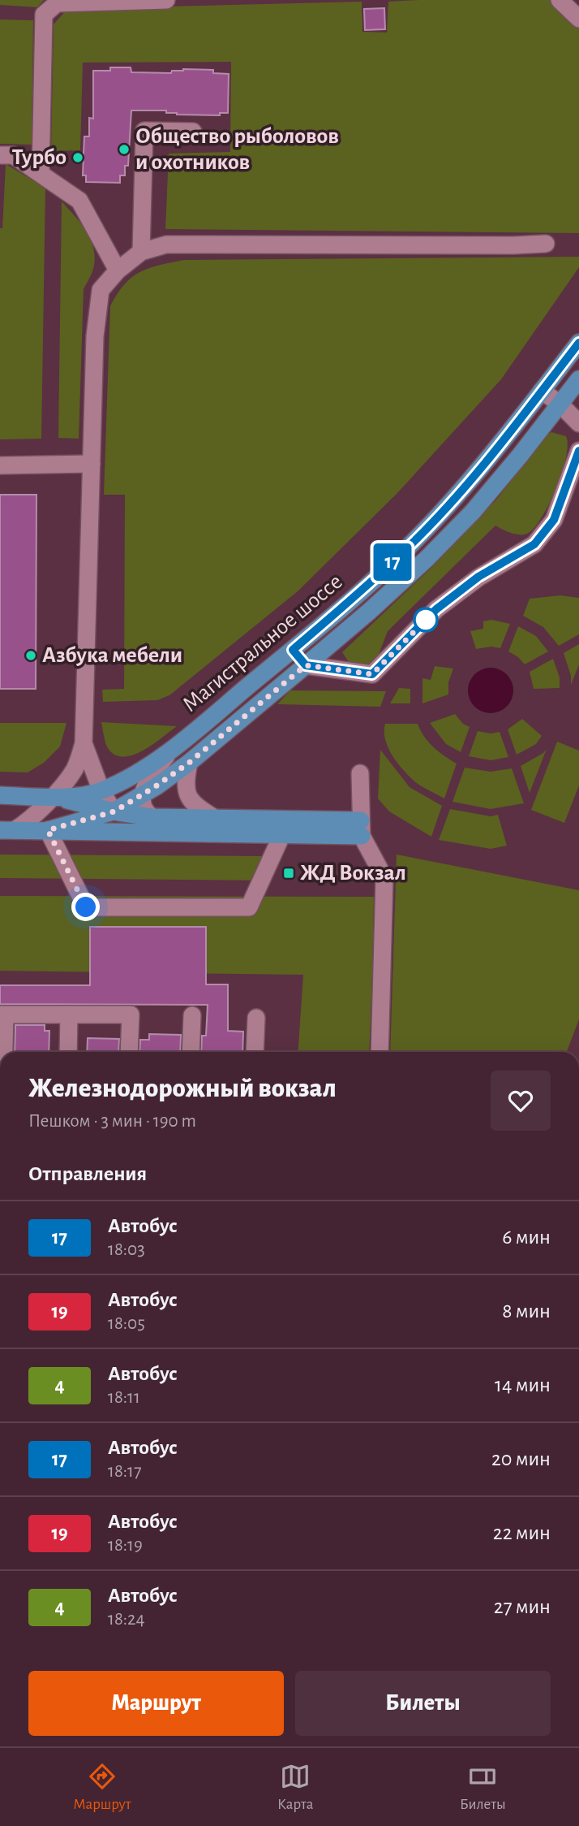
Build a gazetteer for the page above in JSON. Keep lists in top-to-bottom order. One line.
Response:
{"streets":{"main road":["Магистральное шоссе"]},"places":{"other":["Общество рыболовов и охотников","Турбо","Азбука мебели"],"transit":["ЖД Вокзал"]},"lines":["bus line 17"],"page":{"on_map":"17","heading":[["Железнодорожный вокзал","Пешком · 3 мин · 190 m"],"Отправления"],"list":[{"mark":"17","name":"Автобус","note":"18:03","value":"6 мин"},{"mark":"19","name":"Автобус","note":"18:05","value":"8 мин"},{"mark":"4","name":"Автобус","note":"18:11","value":"14 мин"},{"mark":"17","name":"Автобус","note":"18:17","value":"20 мин"},{"mark":"19","name":"Автобус","note":"18:19","value":"22 мин"},{"mark":"4","name":"Автобус","note":"18:24","value":"27 мин"}],"buttons":["Маршрут","Билеты"],"tabs":["Маршрут","Карта","Билеты"]}}
